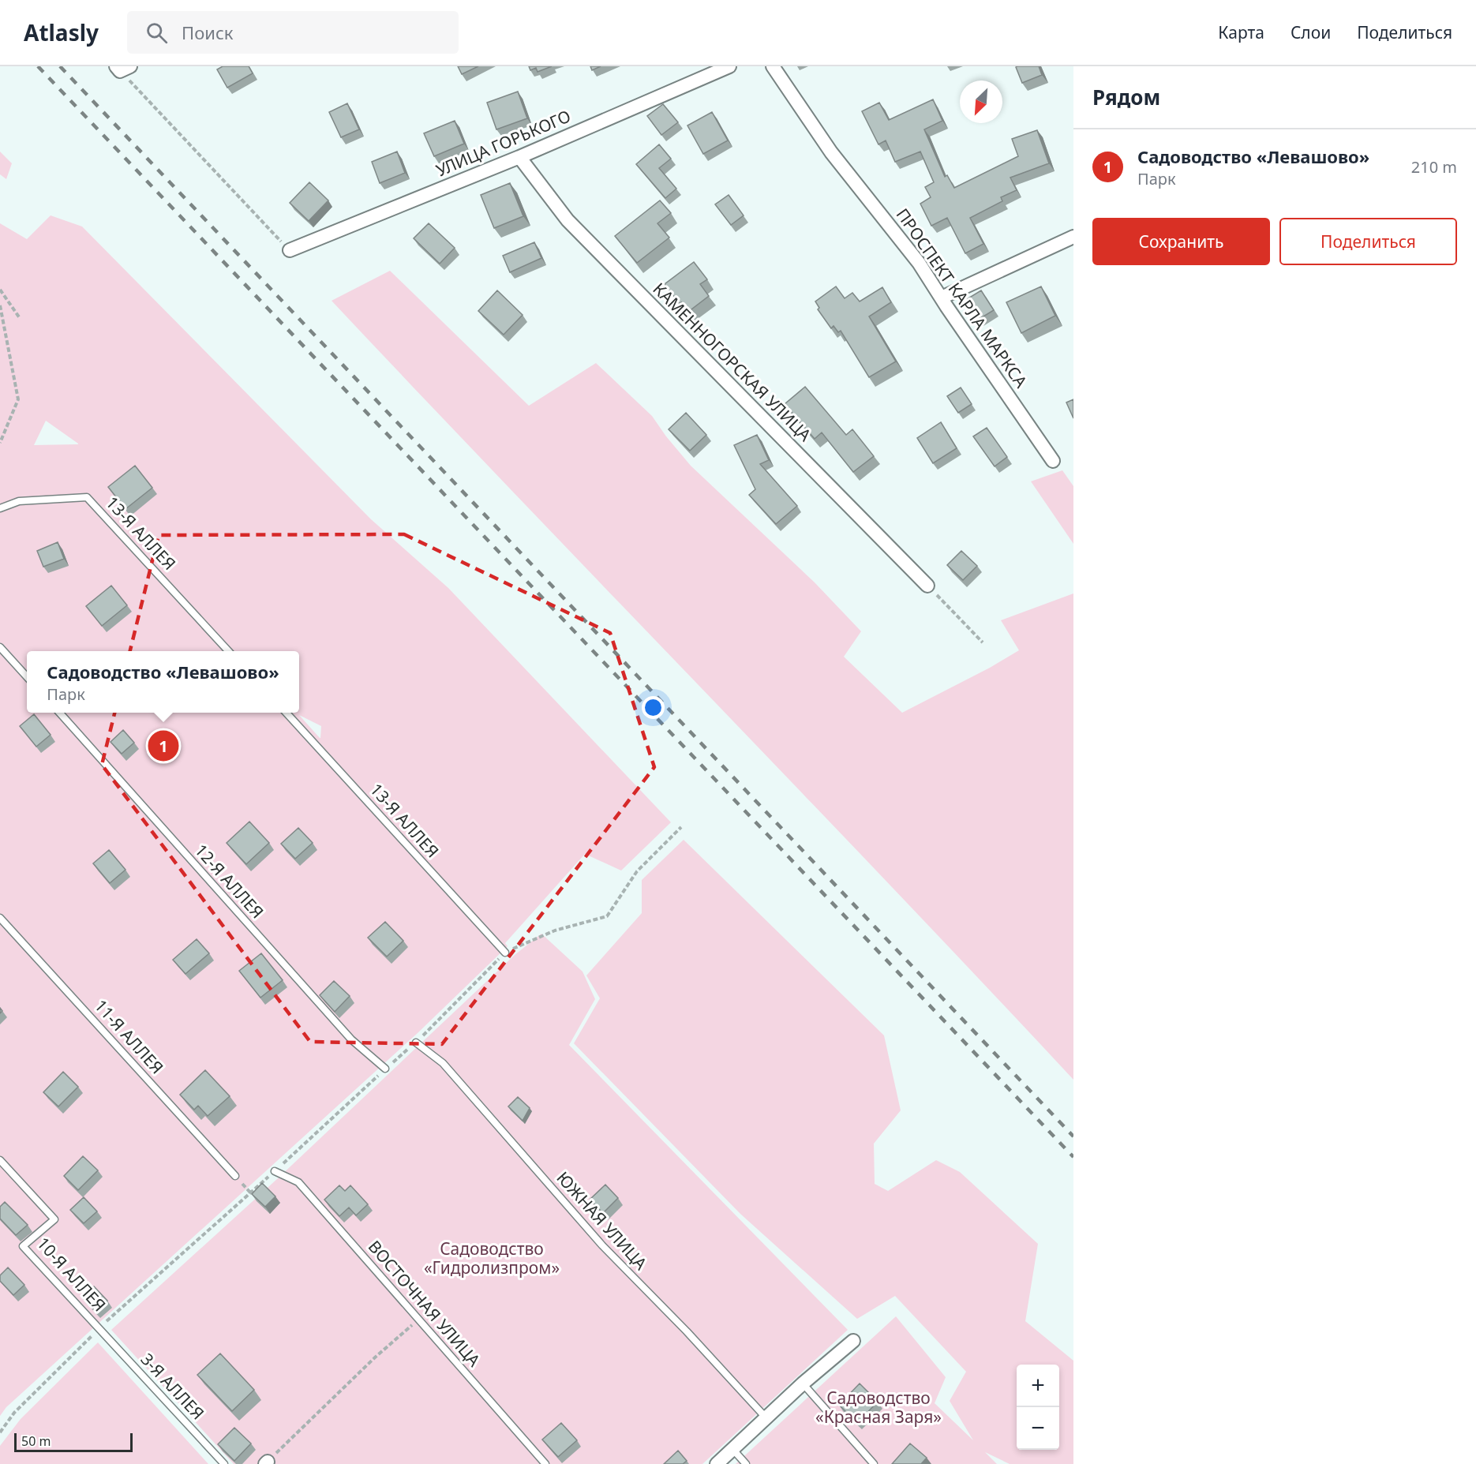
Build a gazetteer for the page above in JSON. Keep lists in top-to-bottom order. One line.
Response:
{"streets":{"street":["УЛИЦА ГОРЬКОГО","ПРОСПЕКТ КАРЛА МАРКСА","КАМЕННОГОРСКАЯ УЛИЦА"],"lane":["13-Я АЛЛЕЯ","12-Я АЛЛЕЯ","11-Я АЛЛЕЯ","ЮЖНАЯ УЛИЦА","10-Я АЛЛЕЯ","ВОСТОЧНАЯ УЛИЦА","3-Я АЛЛЕЯ"]},"crossings":[["УЛИЦА ГОРЬКОГО","КАМЕННОГОРСКАЯ УЛИЦА"],["10-Я АЛЛЕЯ","3-Я АЛЛЕЯ"]],"parks":["Садоводство «Гидролизпром»","Садоводство «Красная Заря»"],"scale_bar":"50 m","north":"bottom left","page":{"header":"Atlasly","search":"Поиск","nav":["Карта","Слои","Поделиться"],"heading":"Рядом","list":[{"mark":"1","name":"Садоводство «Левашово»","note":"Парк","value":"210 m"}],"buttons":["Сохранить","Поделиться"],"popup":["Садоводство «Левашово»","Парк"],"pins":"1","map_buttons":["+","−"],"scale":"50 m"}}
